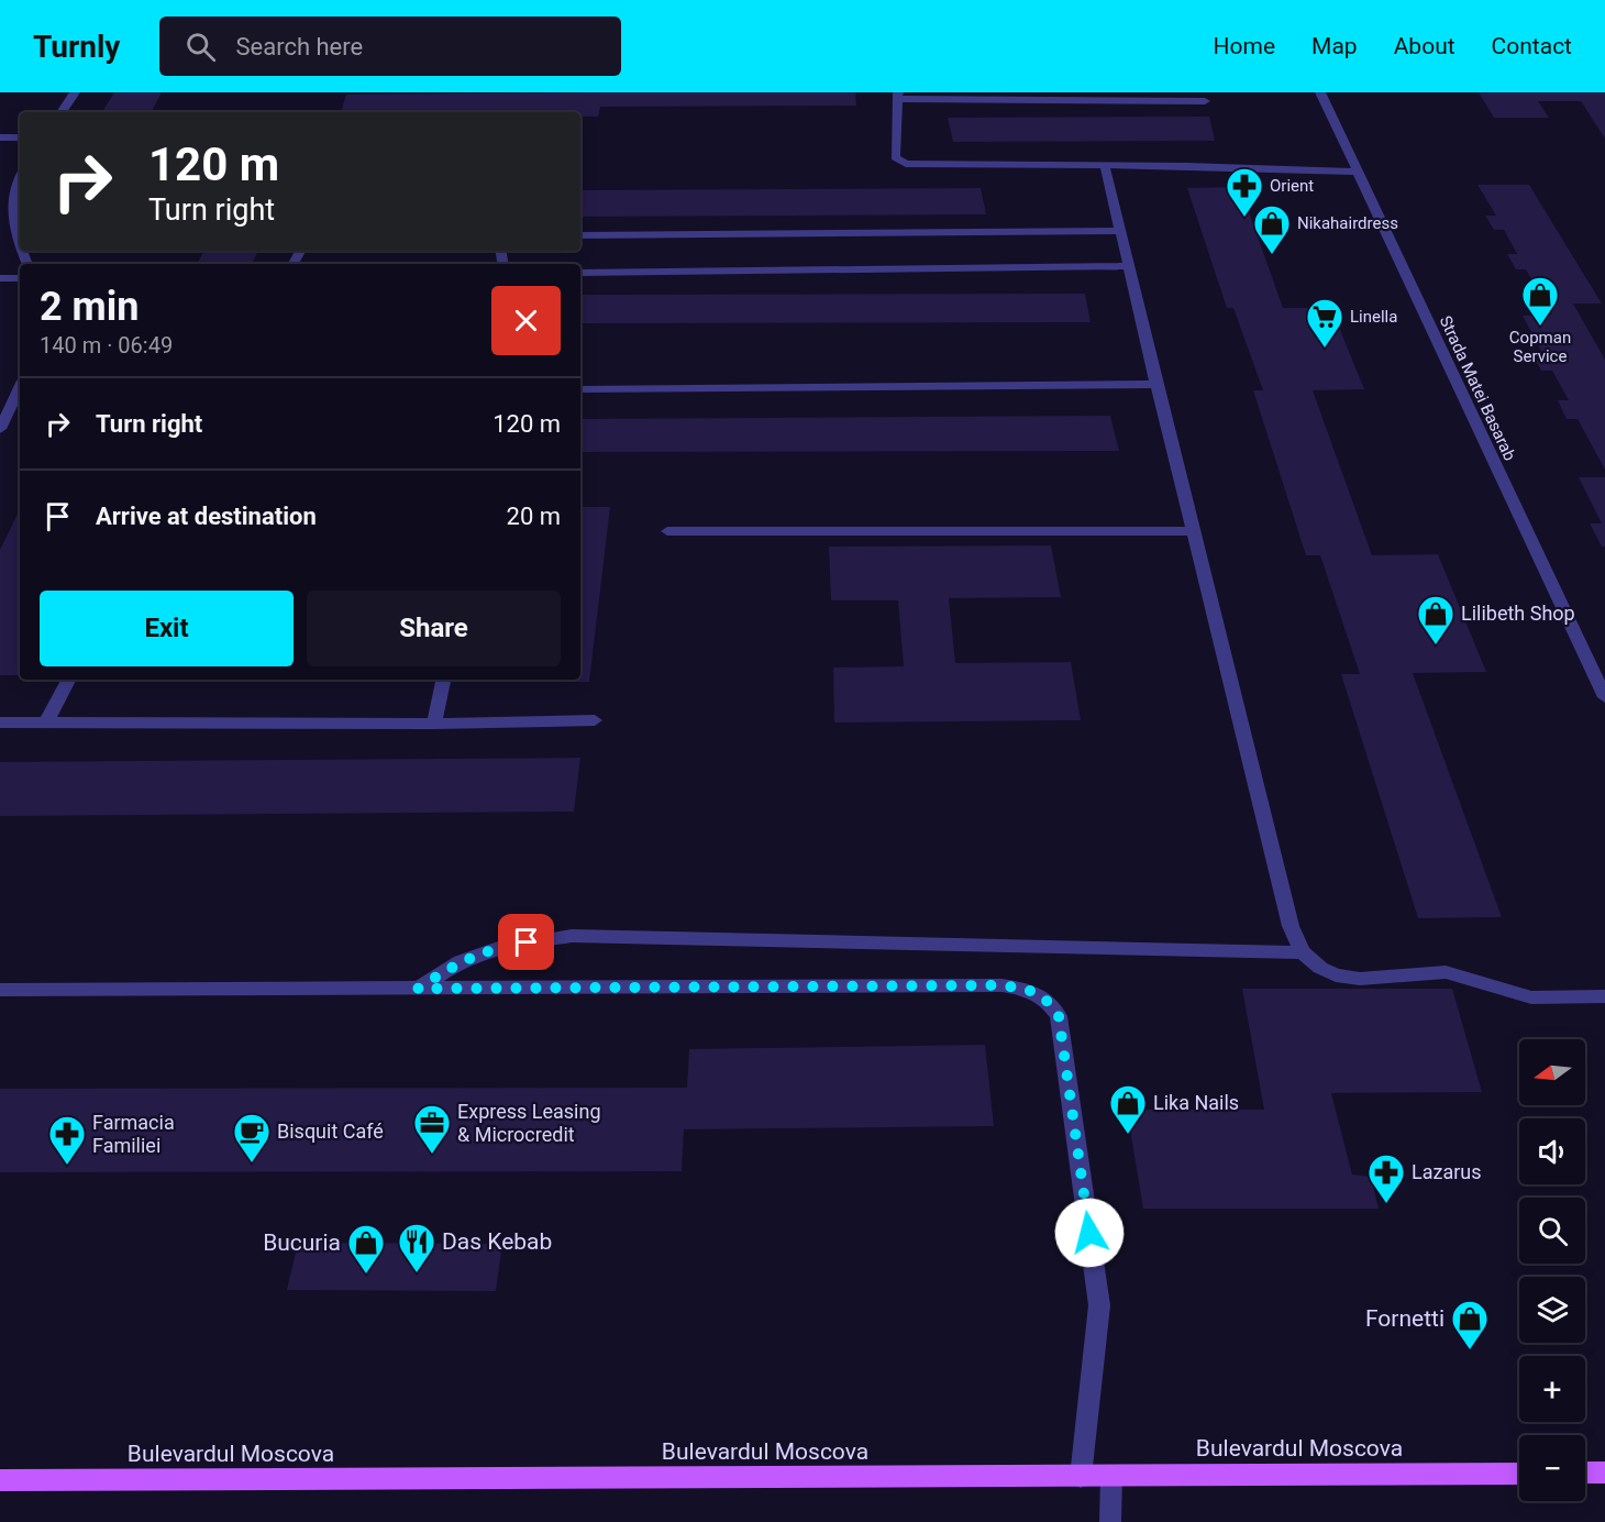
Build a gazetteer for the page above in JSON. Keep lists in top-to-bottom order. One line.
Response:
{"streets":{"main road":["Bulevardul Moscova"],"street":["Strada Matei Basarab"]},"places":{"pharmacy":["Orient","Farmacia Familiei","Lazarus"],"shop":["Nikahairdress","Copman Service","Lilibeth Shop","Lika Nails","Bucuria","Fornetti"],"supermarket":["Linella"],"office":["Express Leasing & Microcredit"],"cafe":["Bisquit Café"],"restaurant":["Das Kebab"]},"north":"left","page":{"header":"Turnly","search":"Search here","nav":["Home","Map","About","Contact"],"turn":["120 m","Turn right"],"heading":["2 min","140 m · 06:49"],"list":[{"name":"Turn right","value":"120 m"},{"name":"Arrive at destination","value":"20 m"}],"buttons":["Exit","Share"],"map_buttons":["+","−"]}}
